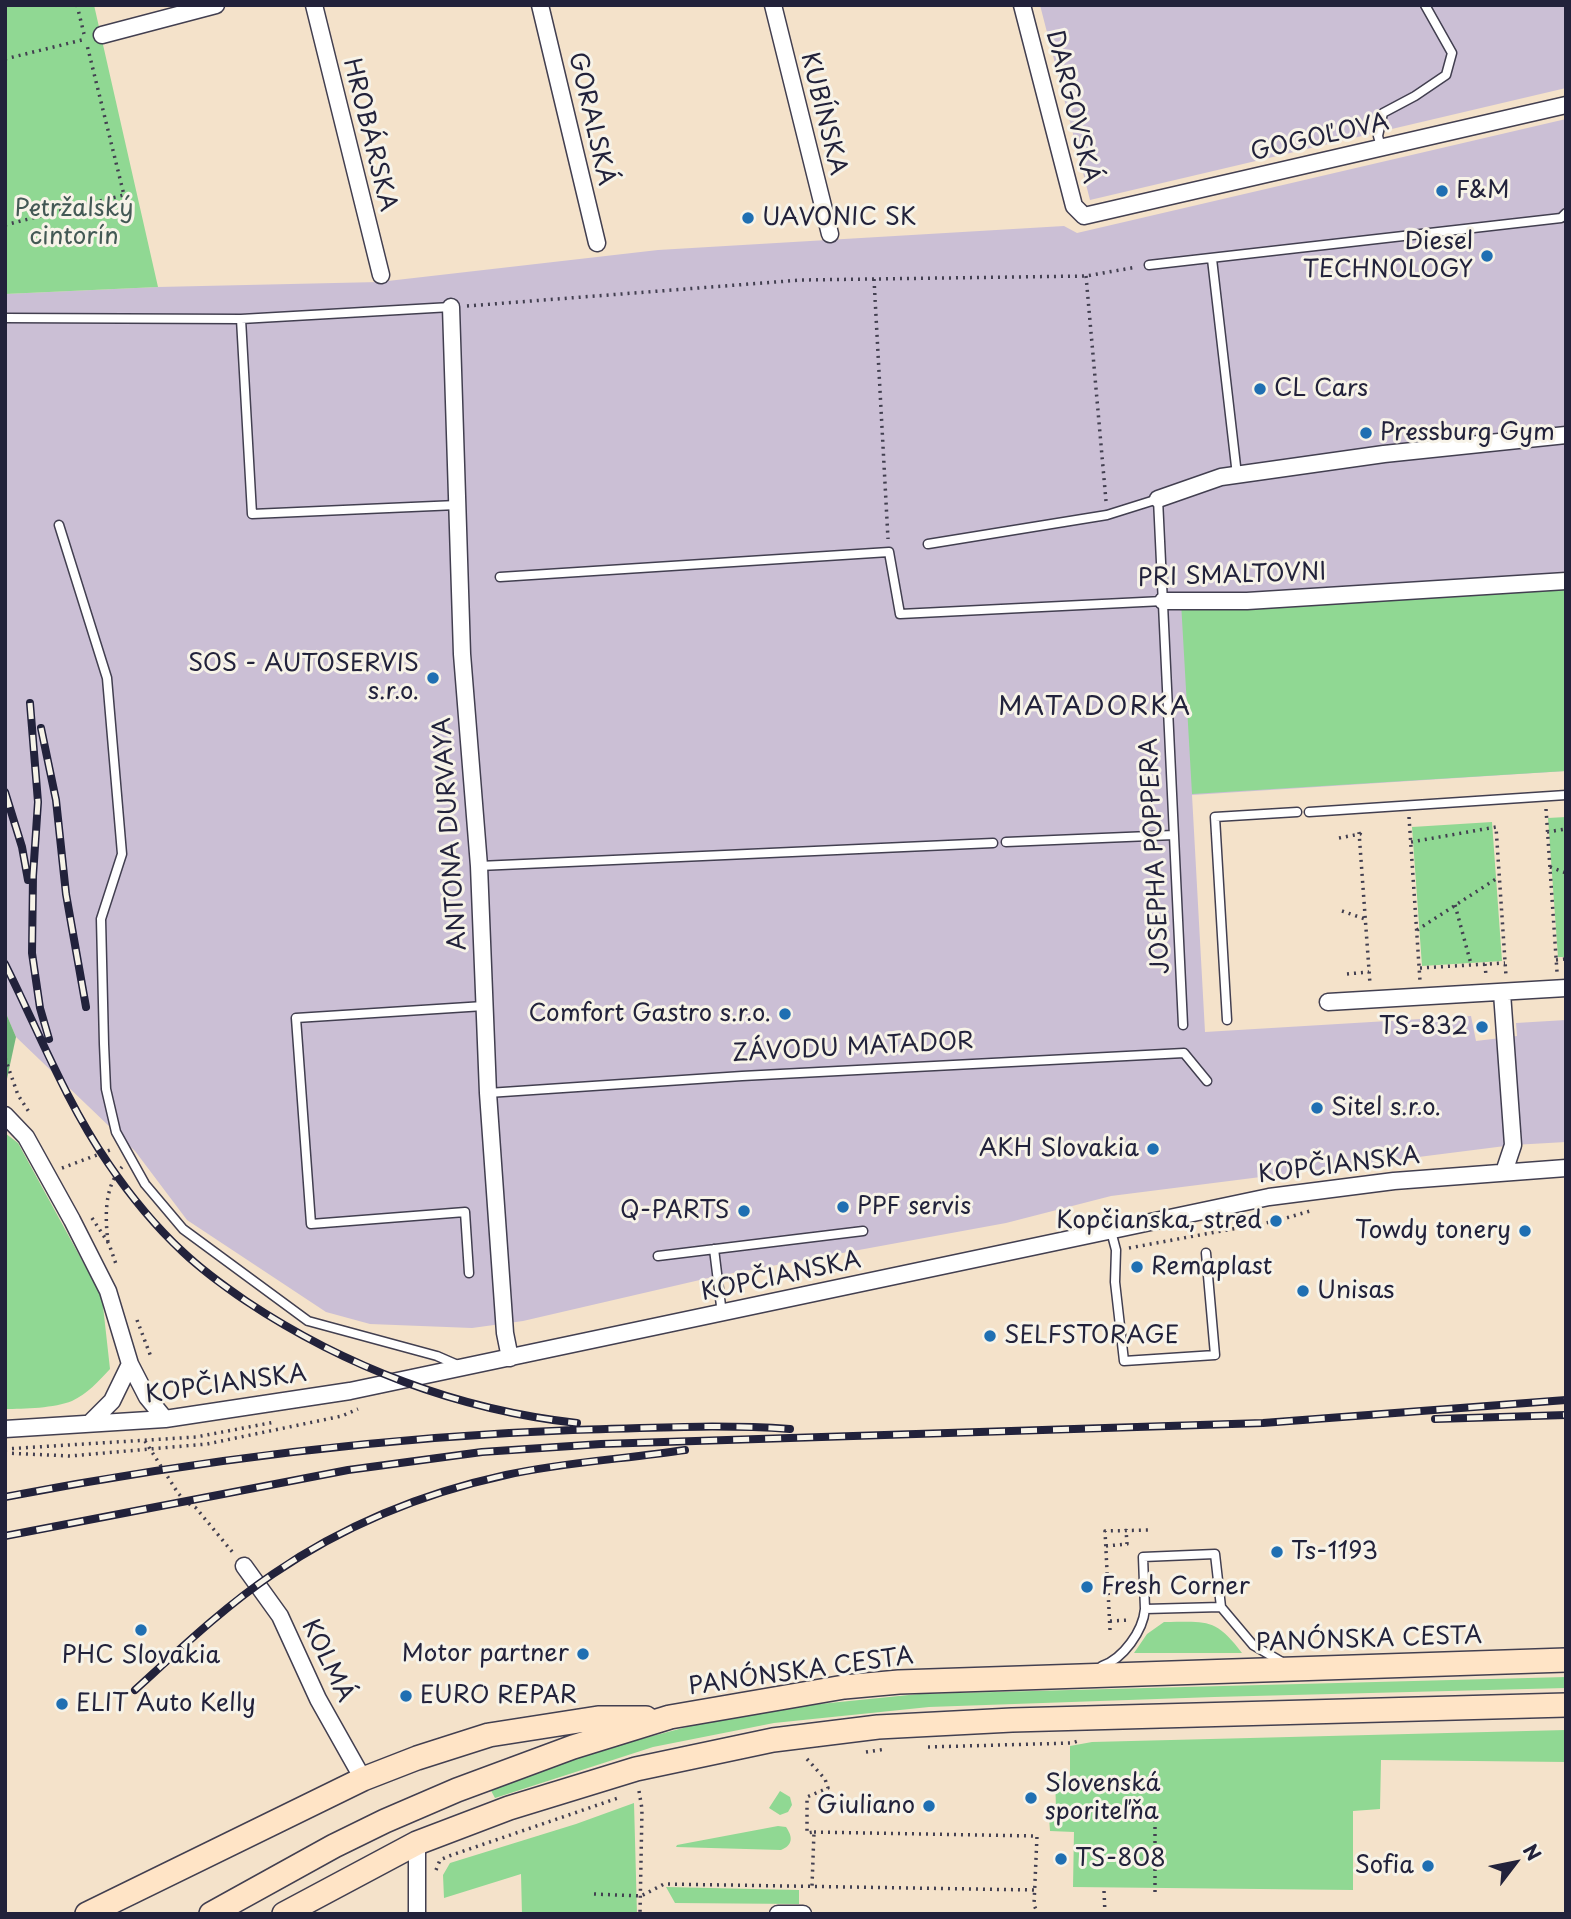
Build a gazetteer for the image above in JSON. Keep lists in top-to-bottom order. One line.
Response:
{"streets":{"main road":["PANÓNSKA CESTA"],"street":["DARGOVSKÁ","KUBÍNSKA","GORALSKÁ","HROBÁRSKA","GOGOĽOVA","PRI SMALTOVNI","ANTONA DURVAYA","KOPČIANSKA","KOLMÁ"],"lane":["JOSEPHA POPPERA","ZÁVODU MATADOR"]},"crossings":[["DARGOVSKÁ","GOGOĽOVA"],["PRI SMALTOVNI","JOSEPHA POPPERA"],["ANTONA DURVAYA","ZÁVODU MATADOR"],["ANTONA DURVAYA","KOPČIANSKA"]],"districts":["MATADORKA"],"parks":["Petržalský cintorín"],"places":["F&M","UAVONIC SK","Diesel TECHNOLOGY","CL Cars","Pressburg Gym","SOS - AUTOSERVIS s.r.o.","Comfort Gastro s.r.o.","TS-832","Sitel s.r.o.","AKH Slovakia","PPF servis","Q-PARTS","Kopčianska, stred","Towdy tonery","Remaplast","Unisas","SELFSTORAGE","Ts-1193","Fresh Corner","PHC Slovakia","Motor partner","EURO REPAR","ELIT Auto Kelly","Slovenská sporiteľňa","Giuliano","TS-808","Sofia"],"north":"top right"}
